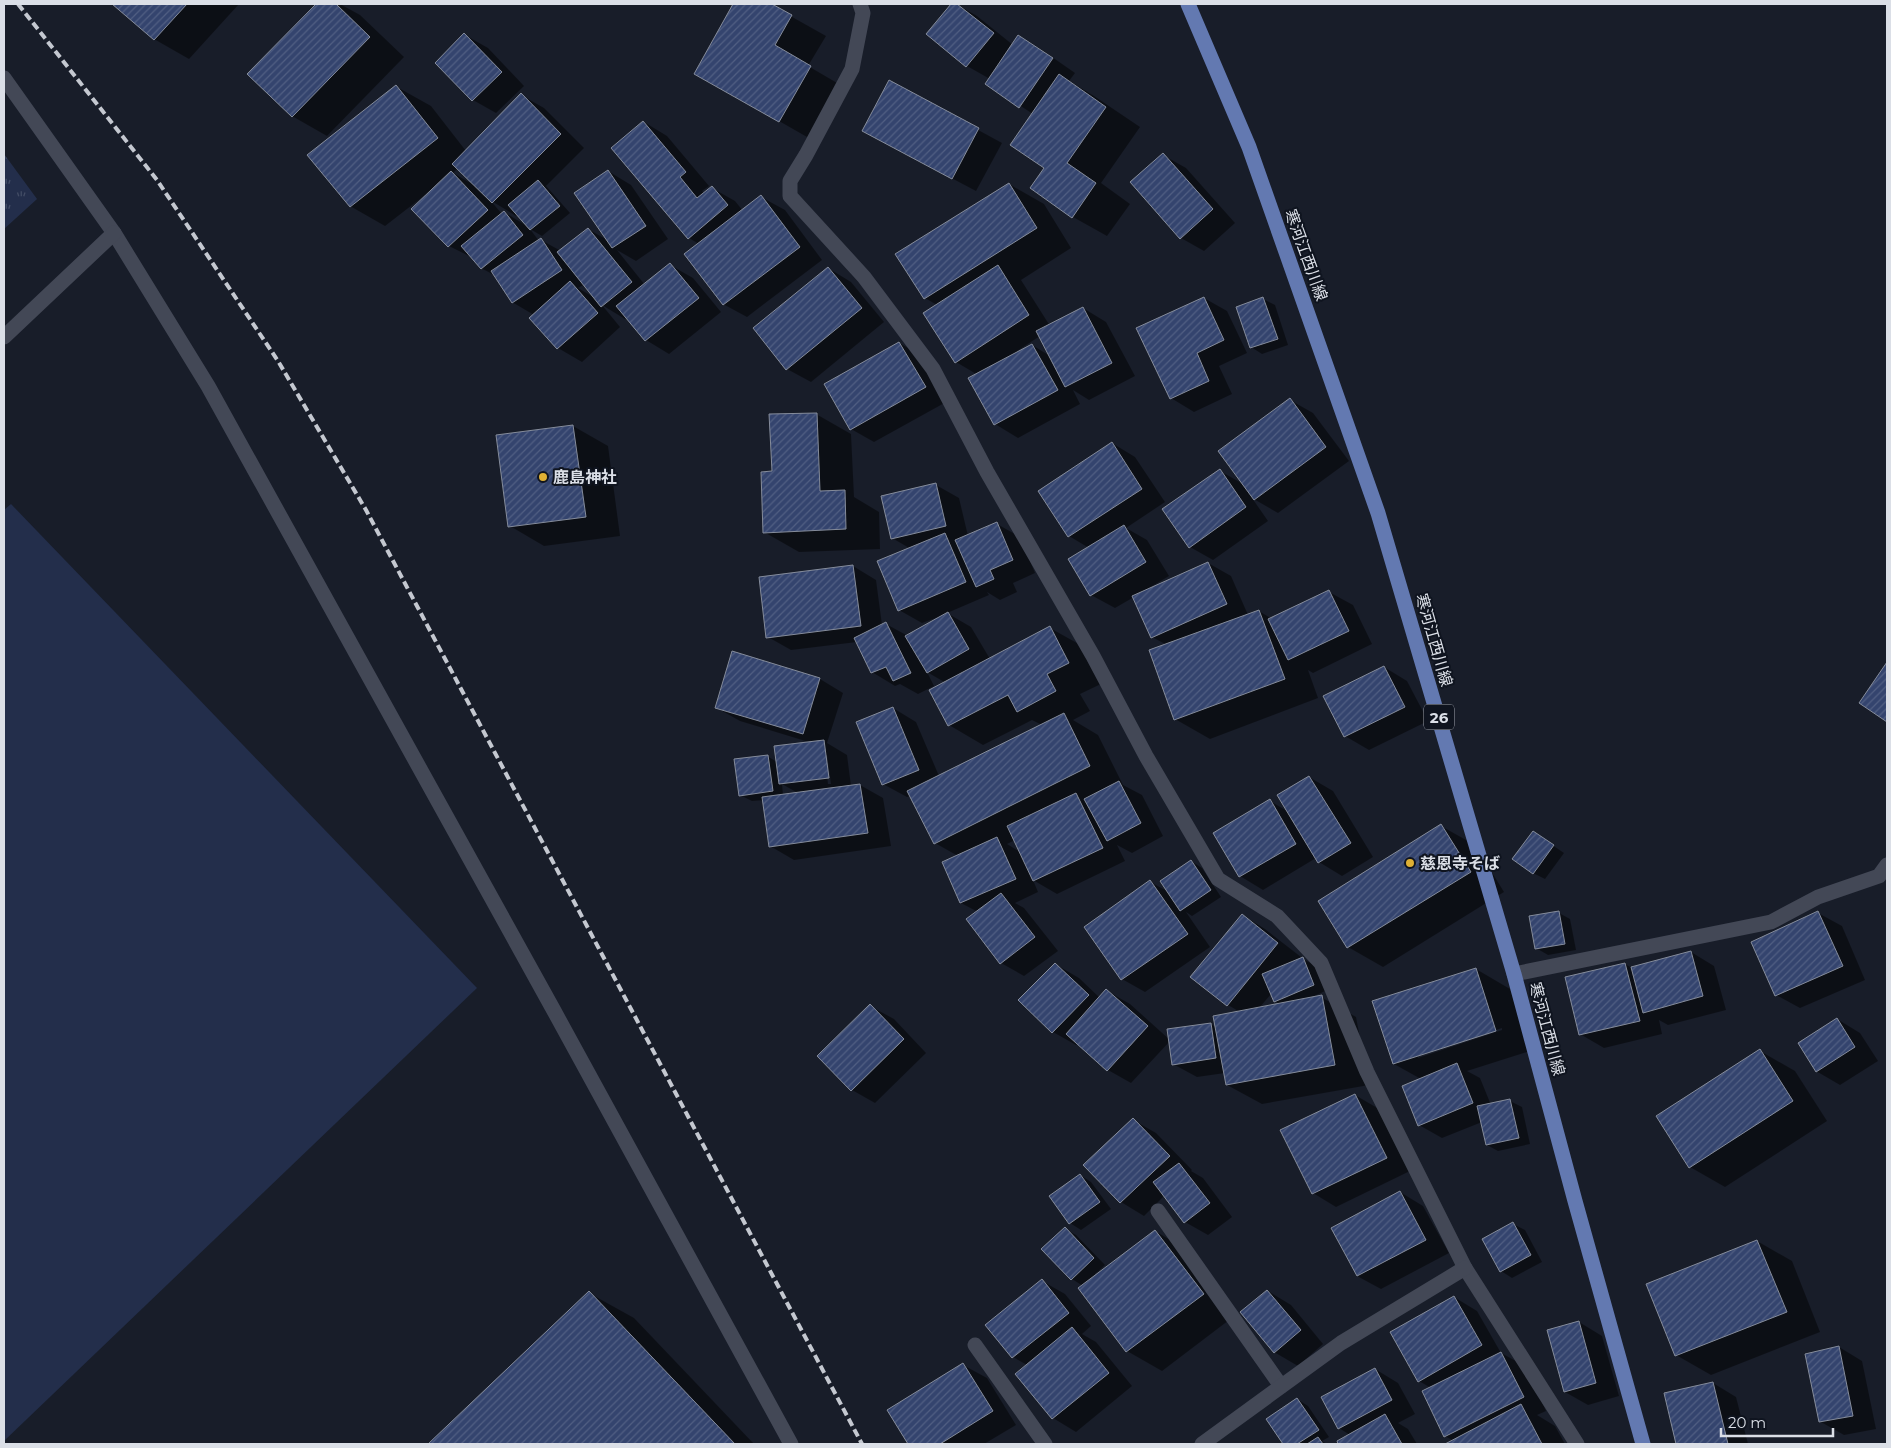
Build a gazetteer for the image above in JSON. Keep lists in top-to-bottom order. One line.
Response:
{"streets":{"main road":["寒河江西川線","26"]},"places":["鹿島神社","慈恩寺そば"],"scale_bar":"20 m"}
